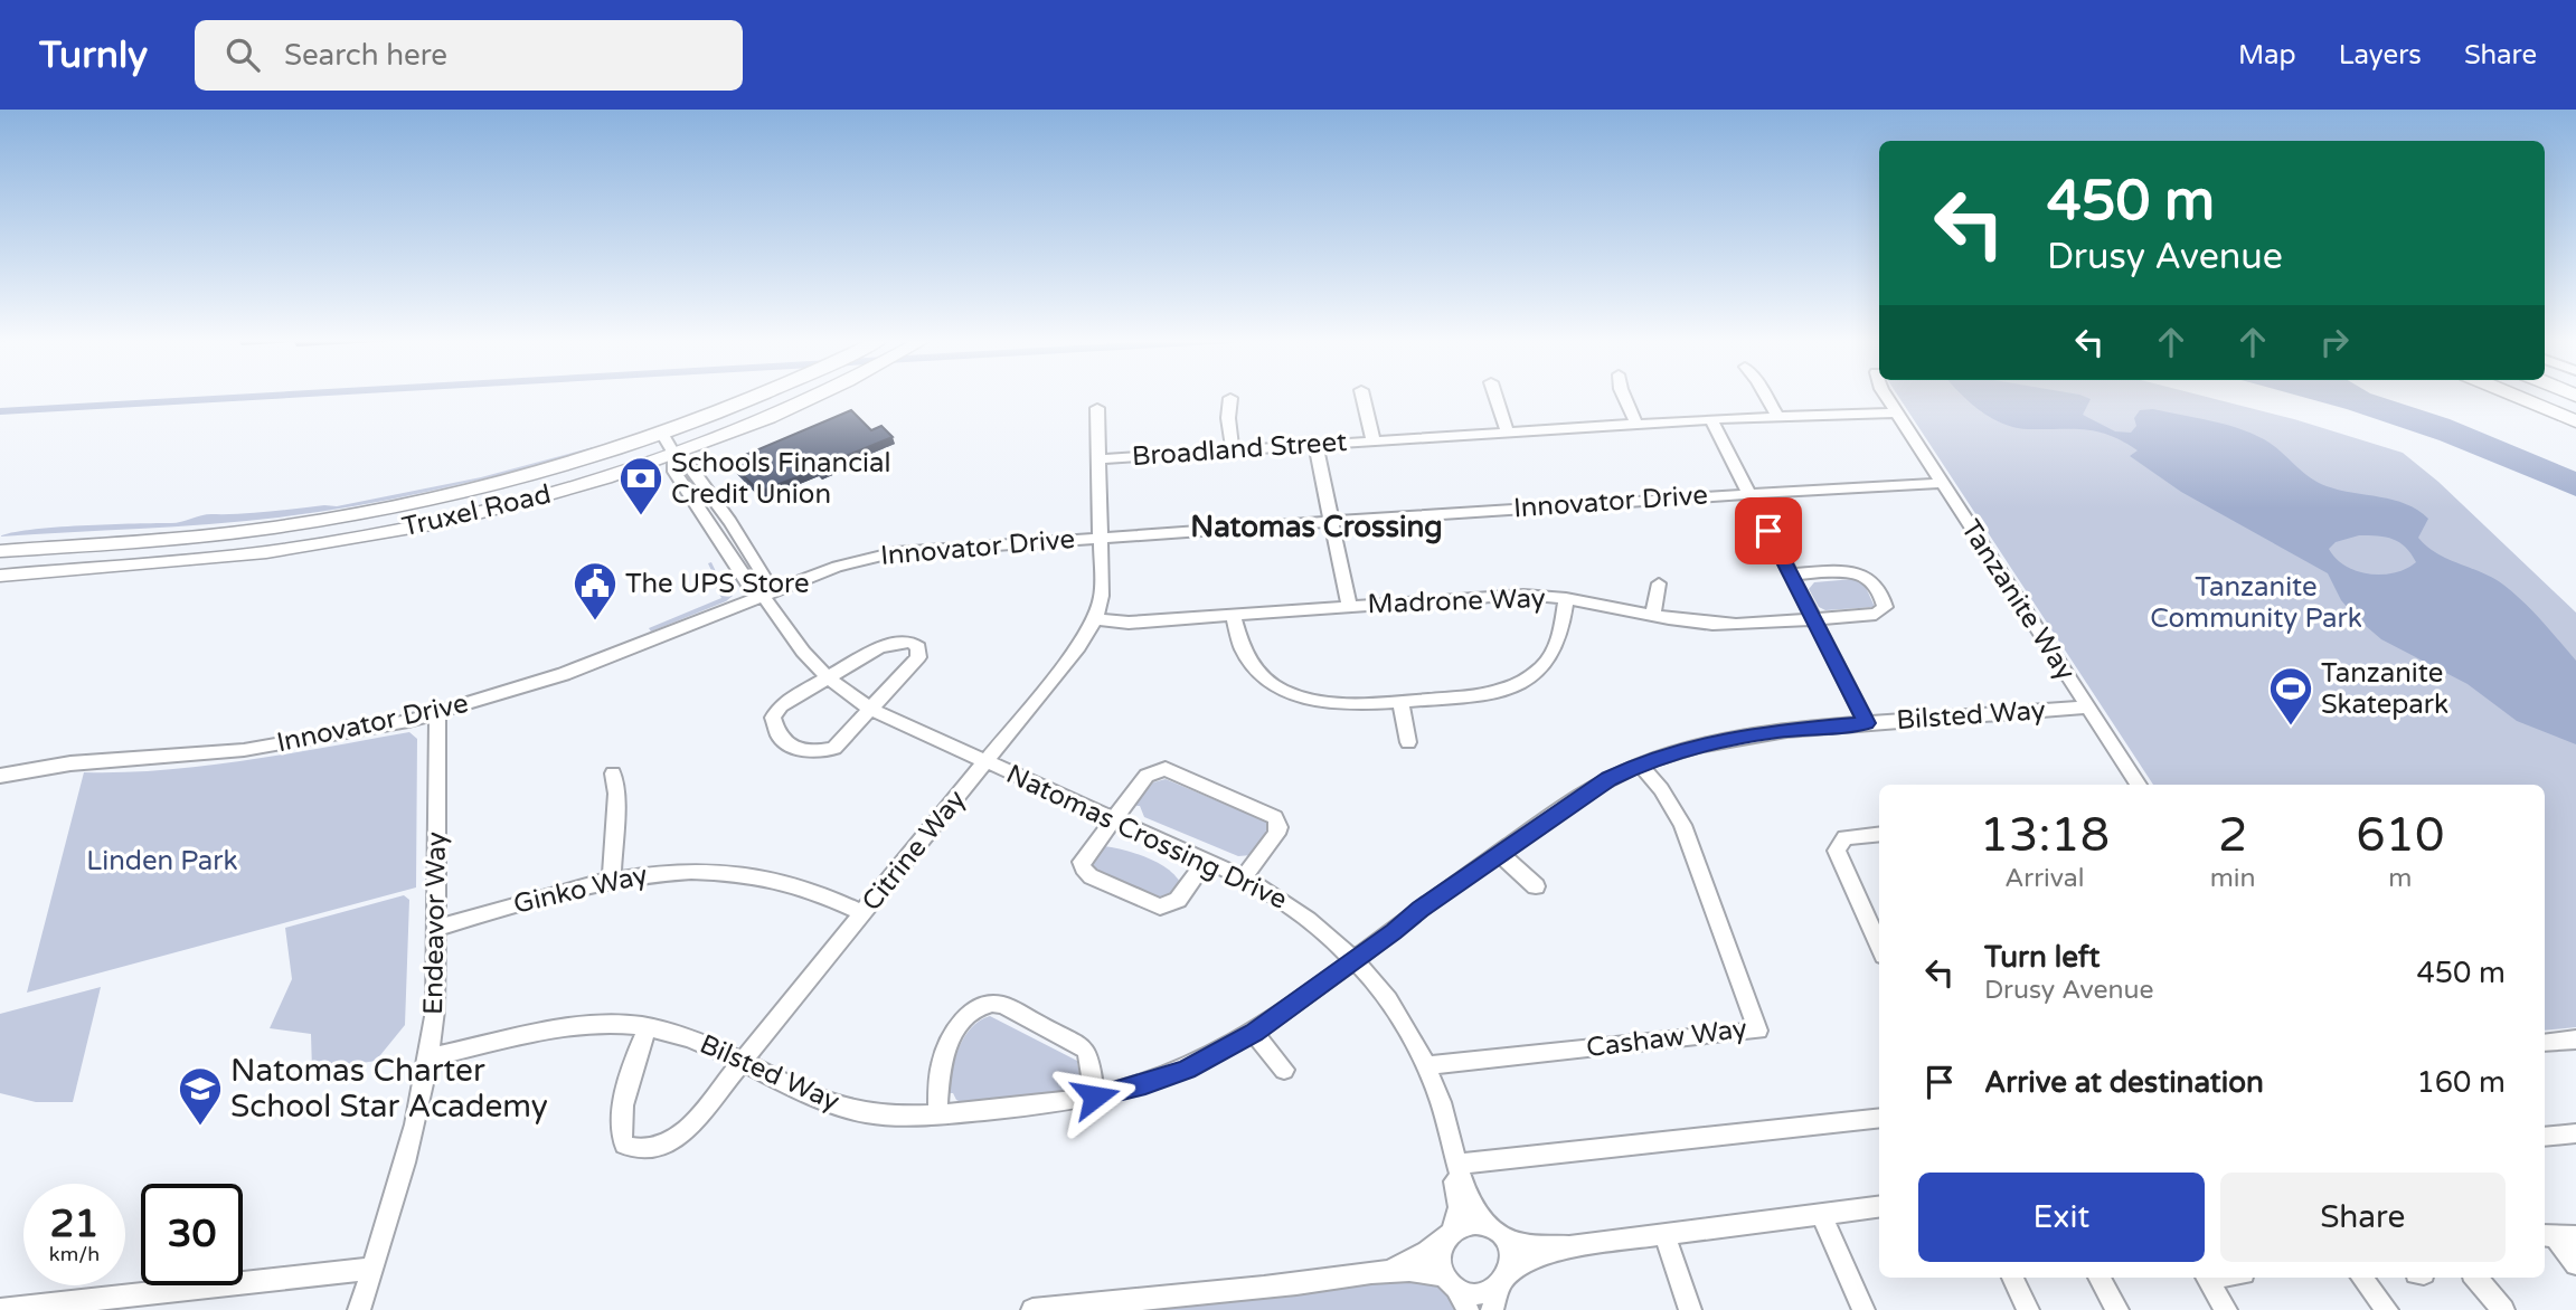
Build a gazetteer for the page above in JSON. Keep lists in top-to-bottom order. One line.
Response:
{"streets":{"main road":["Truxel Road"],"street":["Broadland Street","Innovator Drive","Tanzanite Way","Madrone Way","Bilsted Way","Natomas Crossing Drive","Citrine Way","Ginko Way","Endeavor Way","Cashaw Way"]},"crossings":[["Broadland Street","Tanzanite Way"],["Broadland Street","Citrine Way"],["Innovator Drive","Tanzanite Way"],["Innovator Drive","Natomas Crossing Drive"],["Innovator Drive","Citrine Way"],["Innovator Drive","Endeavor Way"],["Truxel Road","Natomas Crossing Drive"],["Tanzanite Way","Bilsted Way"],["Madrone Way","Citrine Way"],["Bilsted Way","Natomas Crossing Drive"],["Bilsted Way","Citrine Way"],["Bilsted Way","Endeavor Way"],["Bilsted Way","Cashaw Way"],["Natomas Crossing Drive","Citrine Way"],["Natomas Crossing Drive","Cashaw Way"],["Citrine Way","Ginko Way"],["Ginko Way","Endeavor Way"]],"districts":["Natomas Crossing"],"parks":["Tanzanite Community Park","Linden Park"],"places":{"bank":["Schools Financial Credit Union"],"public building":["The UPS Store"],"sports":["Tanzanite Skatepark"],"school or university":["Natomas Charter School Star Academy"]},"page":{"header":"Turnly","search":"Search here","nav":["Map","Layers","Share"],"turn":["450 m","Drusy Avenue"],"eta":["13:18","Arrival","2","min","610","m"],"list":[{"name":"Turn left","note":"Drusy Avenue","value":"450 m"},{"name":"Arrive at destination","value":"160 m"}],"buttons":["Exit","Share"],"speed":"21 km/h","limit":"30"}}
